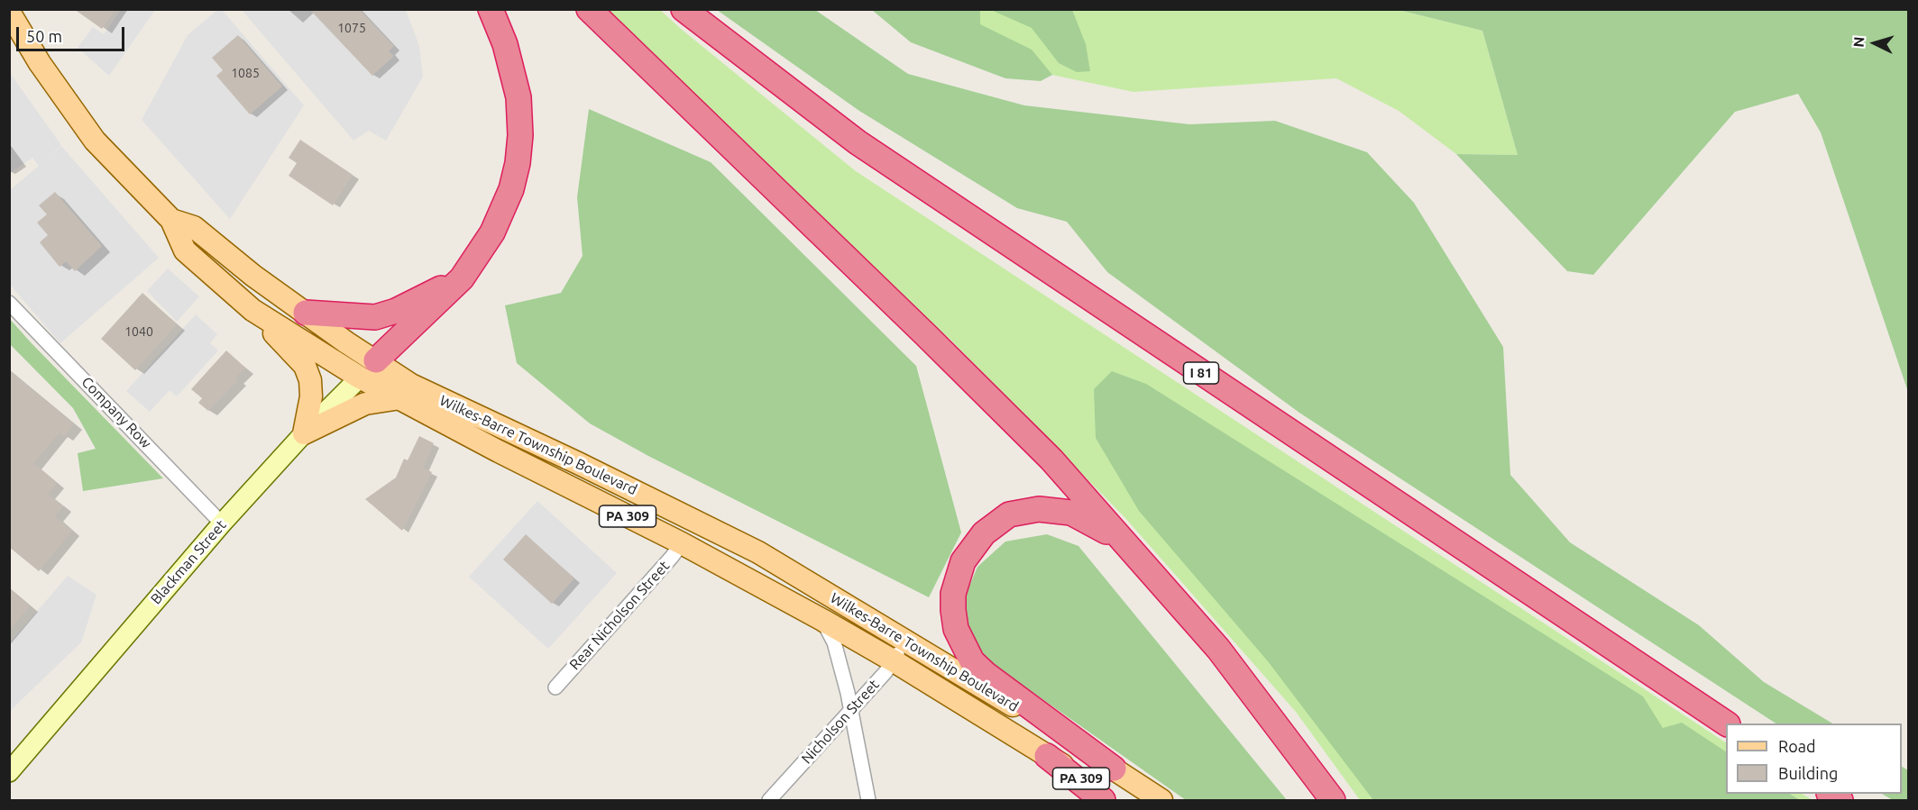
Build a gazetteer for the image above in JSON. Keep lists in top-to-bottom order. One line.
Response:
{"streets":{"highway":["I 81"],"main road":["Wilkes-Barre Township Boulevard","PA 309","Blackman Street"],"street":["Company Row","Rear Nicholson Street","Nicholson Street"]},"crossings":[["Company Row","Blackman Street"],["Wilkes-Barre Township Boulevard","PA 309"],["Wilkes-Barre Township Boulevard","Blackman Street"],["Wilkes-Barre Township Boulevard","Rear Nicholson Street"],["Wilkes-Barre Township Boulevard","Nicholson Street"]],"house_numbers":["1075","1085","1040"],"legend":["Road","Building"],"scale_bar":"50 m","north":"left"}
